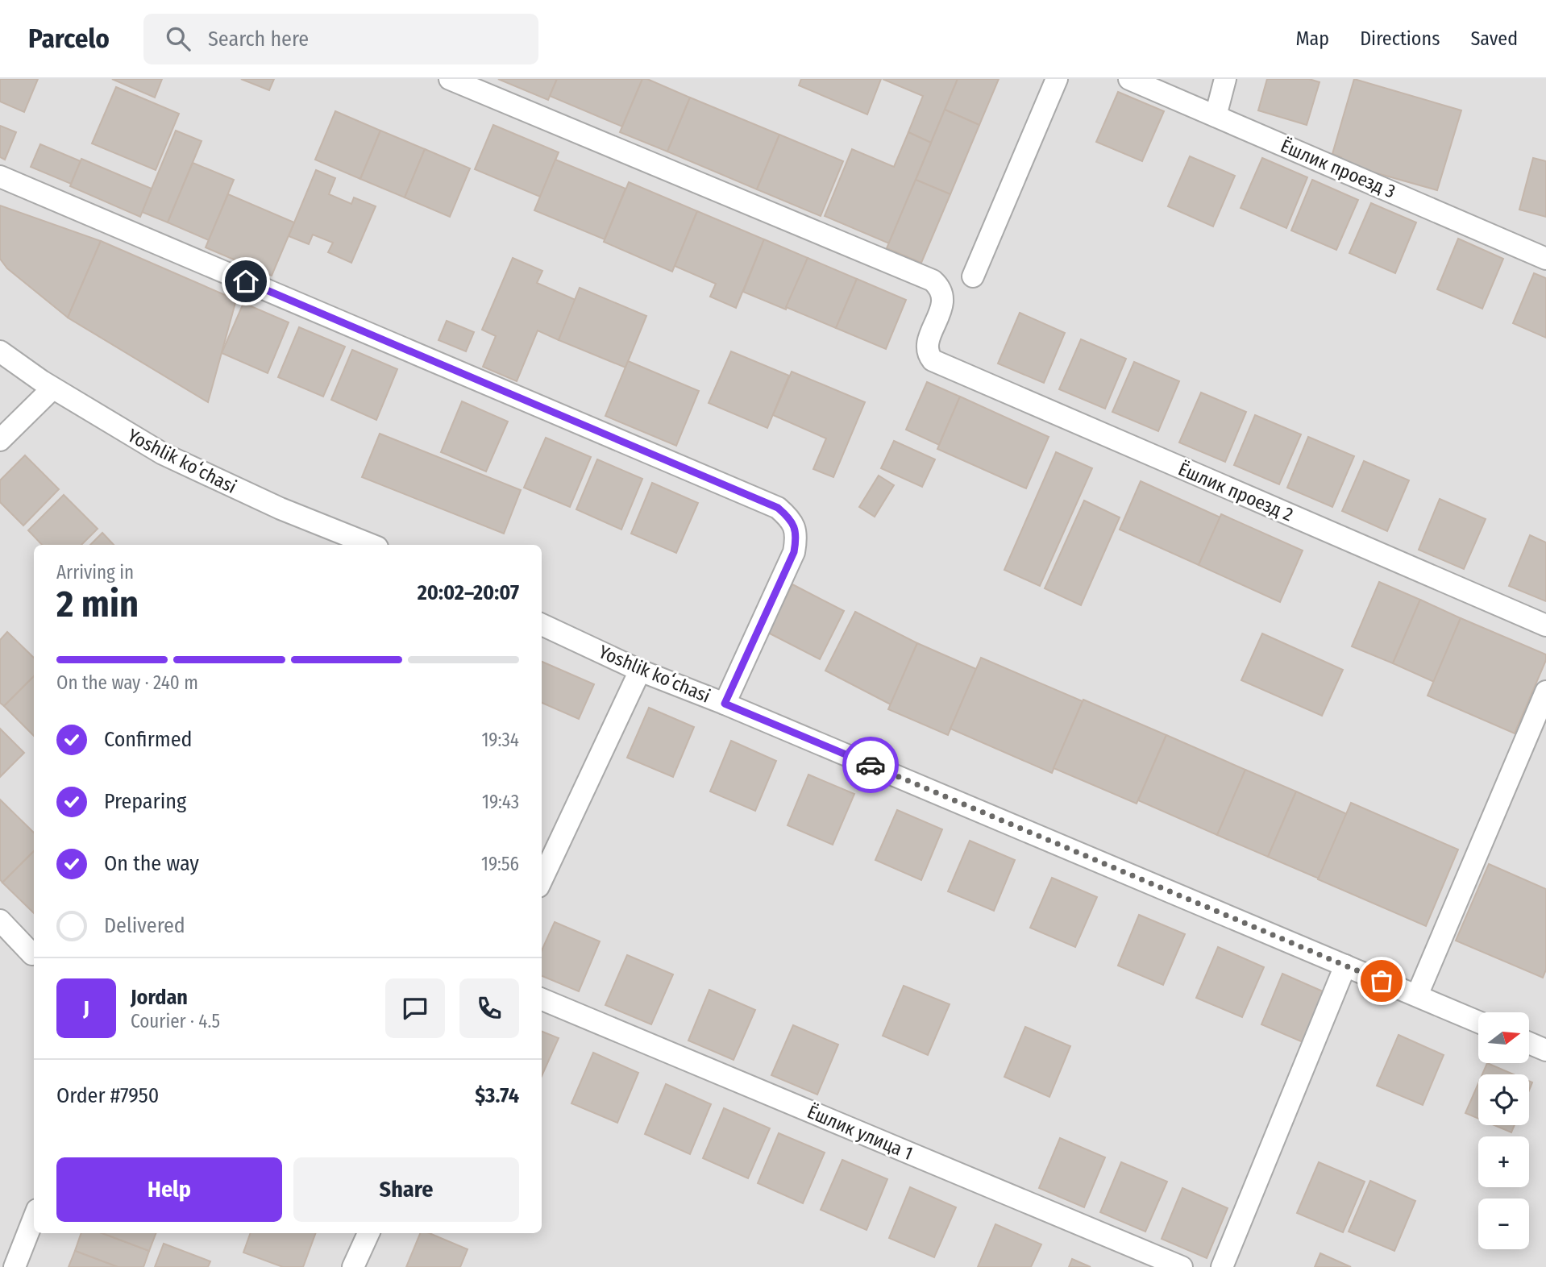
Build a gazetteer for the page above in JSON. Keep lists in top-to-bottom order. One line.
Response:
{"streets":{"street":["Ёшлик проезд 3","Yoshlik koʻchasi","Ёшлик проезд 2","Ёшлик улица 1"]},"north":"right","page":{"header":"Parcelo","search":"Search here","nav":["Map","Directions","Saved"],"heading":["2 min","Arriving in","20:02–20:07"],"panel":["Jordan","Courier · 4.5","Order #7950","$3.74"],"bar":"On the way · 240 m","list":[["Confirmed","19:34"],["Preparing","19:43"],["On the way","19:56"],"Delivered"],"round":"J","map_buttons":["+","−"],"buttons":["Help","Share"]}}
